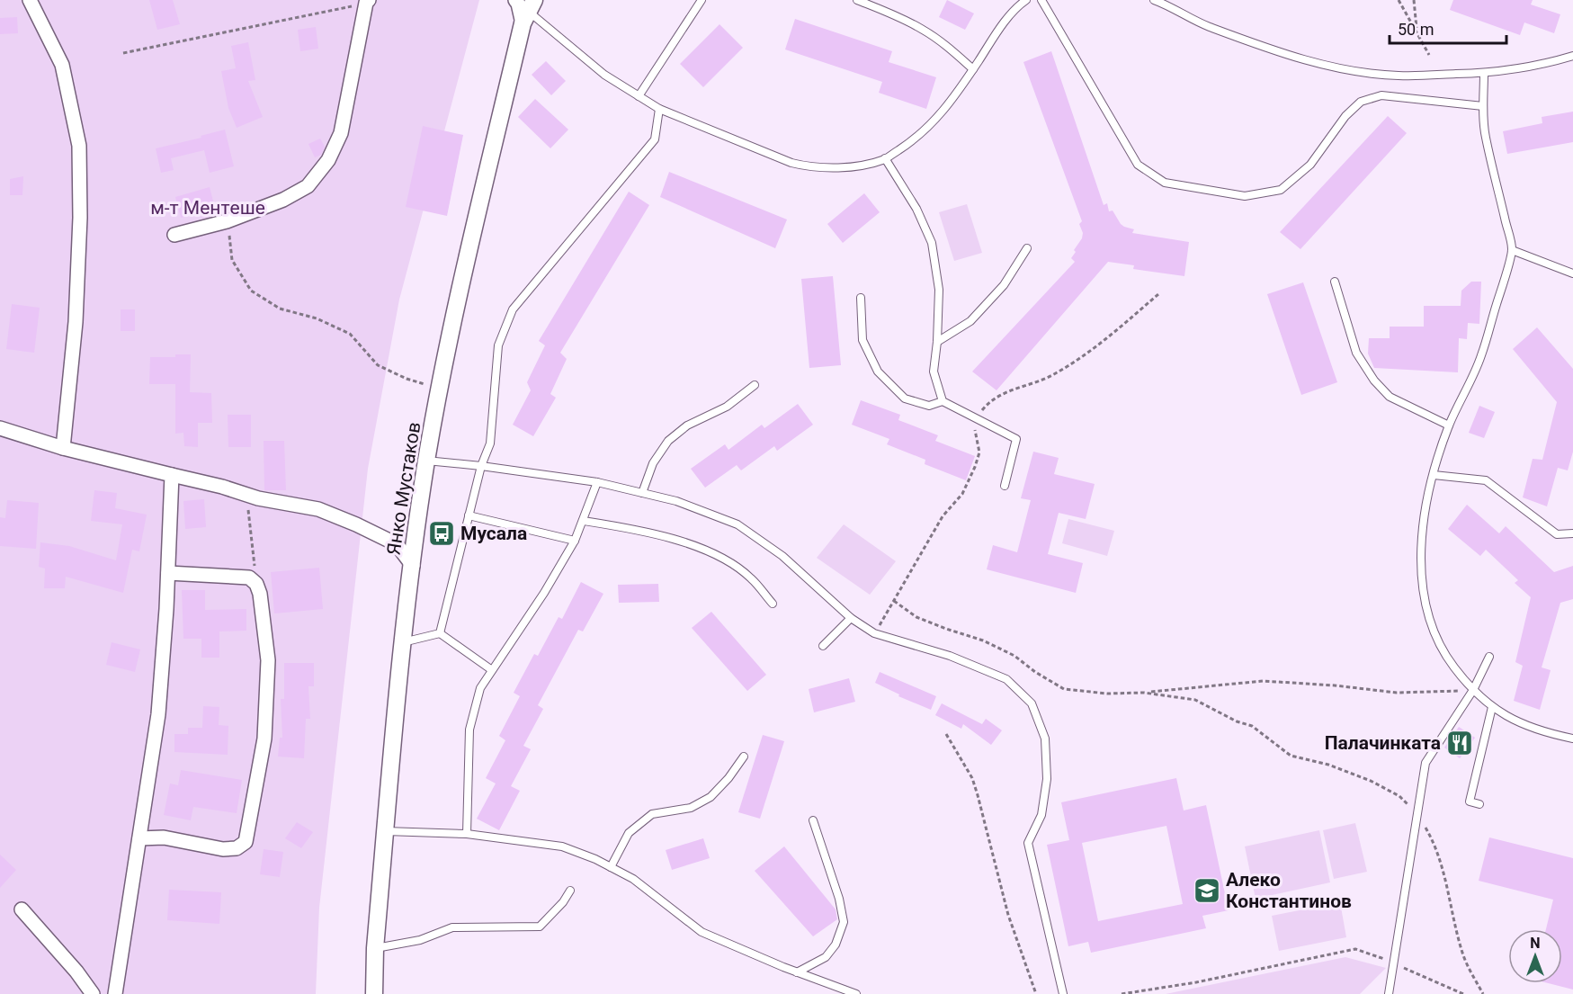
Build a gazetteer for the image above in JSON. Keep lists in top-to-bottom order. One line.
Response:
{"streets":{"street":["Янко Мустаков"]},"parks":["м-т Ментeше"],"places":{"bus stop":["Мусала"],"restaurant":["Палачинката"],"school or university":["Алеко Константинов"]},"scale_bar":"50 m","north":"top"}
